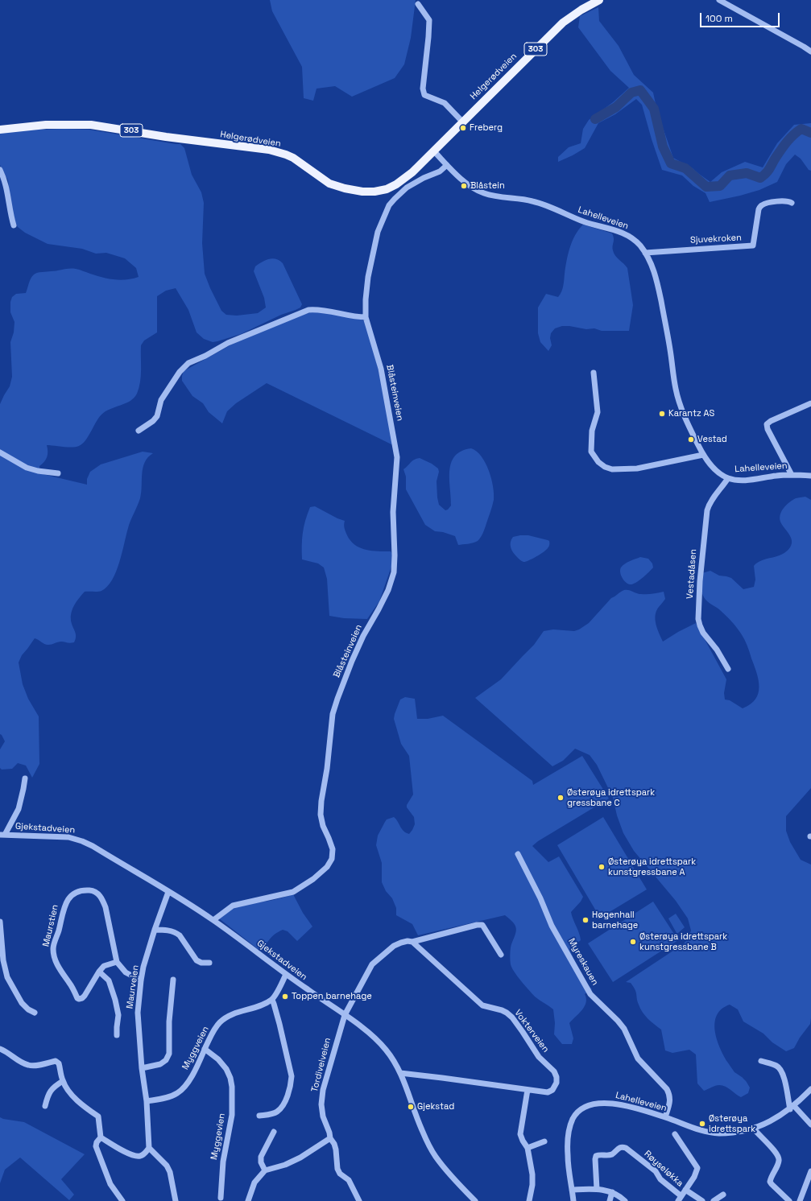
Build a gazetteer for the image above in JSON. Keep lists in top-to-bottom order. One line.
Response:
{"streets":{"main road":["303","Helgerødveien"],"street":["Lahelleveien","Sjuvekroken","Blåsteinveien","Vestadåsen","Gjekstadveien","Maurstien","Myreskauen","Maurveien","Vokterveien","Myggveien","Tordivelveien","Myggevien","Røyseløkka"]},"crossings":[["Helgerødveien","Lahelleveien"],["Lahelleveien","Sjuvekroken"],["Lahelleveien","Blåsteinveien"],["Lahelleveien","Vestadåsen"],["Lahelleveien","Myreskauen"],["Blåsteinveien","Gjekstadveien"],["Gjekstadveien","Maurveien"],["Gjekstadveien","Vokterveien"],["Gjekstadveien","Tordivelveien"],["Maurstien","Maurveien"],["Maurveien","Myggveien"],["Myggveien","Myggevien"]],"places":["Freberg","Blåstein","Karantz AS","Vestad","Østerøya idrettspark gressbane C","Østerøya idrettspark kunstgressbane A","Høgenhall barnehage","Østerøya idrettspark kunstgressbane B","Toppen barnehage","Gjekstad","Østerøya idrettspark"],"scale_bar":"100 m"}
